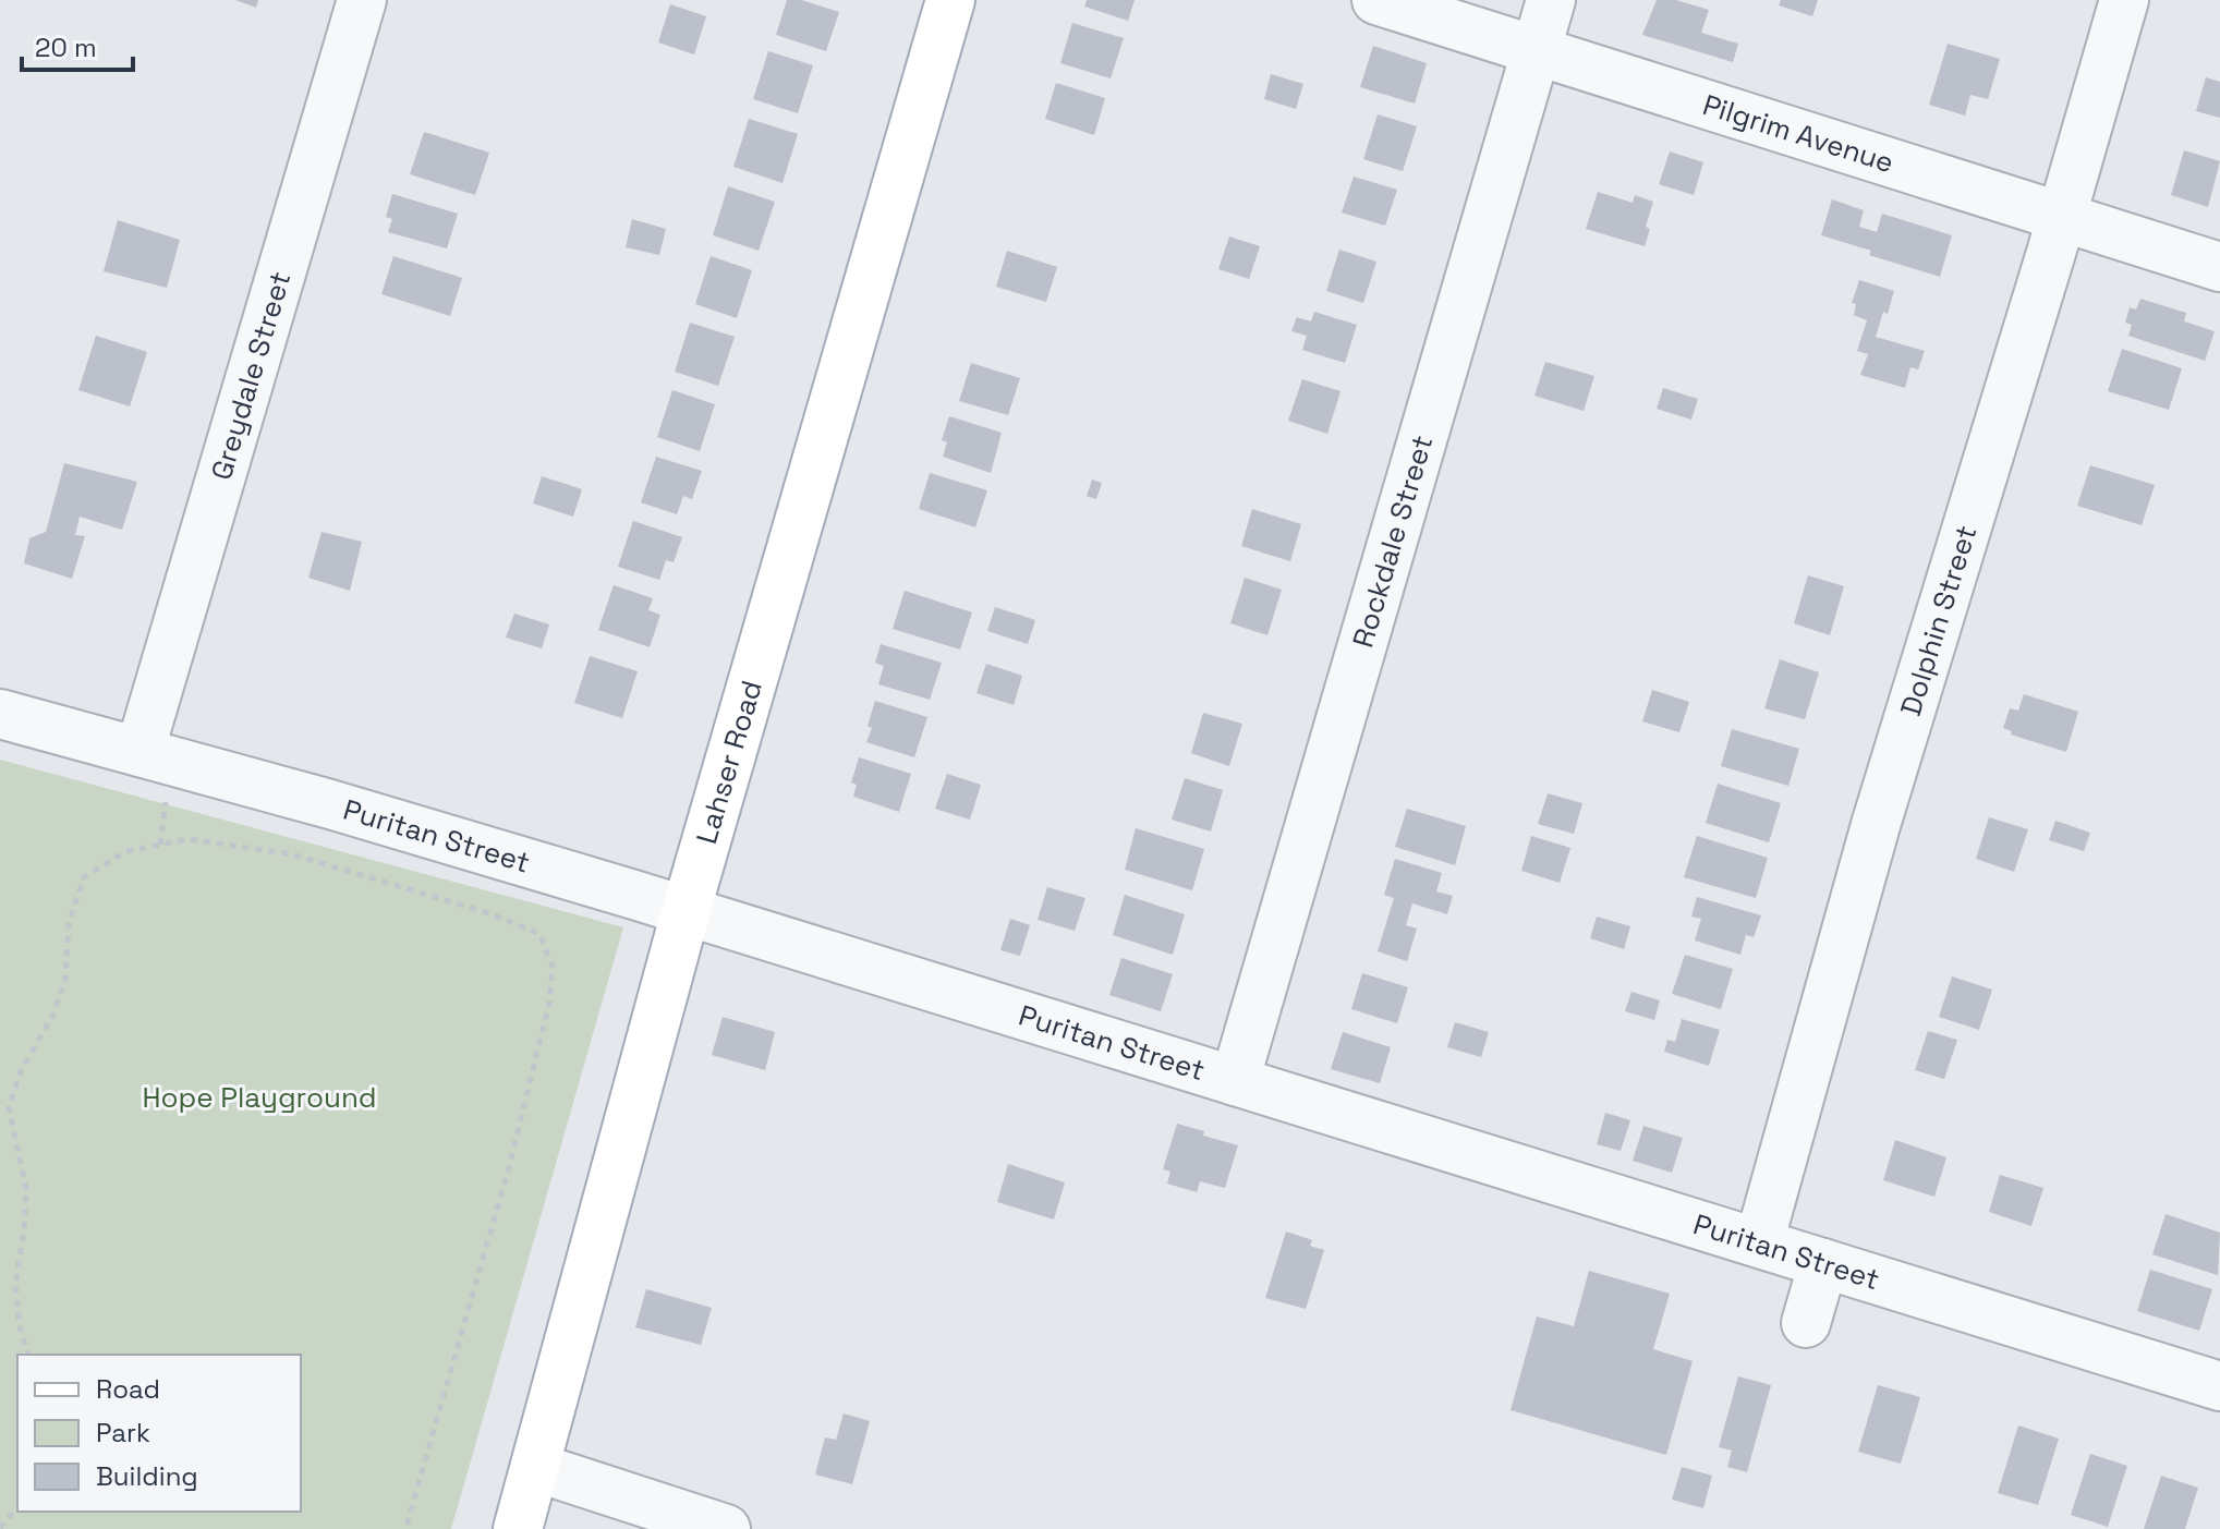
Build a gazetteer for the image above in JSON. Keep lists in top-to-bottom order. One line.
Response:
{"streets":{"main road":["Lahser Road"],"street":["Pilgrim Avenue","Greydale Street","Rockdale Street","Dolphin Street","Puritan Street"]},"crossings":[["Pilgrim Avenue","Rockdale Street"],["Pilgrim Avenue","Dolphin Street"],["Greydale Street","Puritan Street"],["Rockdale Street","Puritan Street"],["Dolphin Street","Puritan Street"],["Lahser Road","Puritan Street"]],"parks":["Hope Playground"],"legend":["Road","Park","Building"],"scale_bar":"20 m"}
